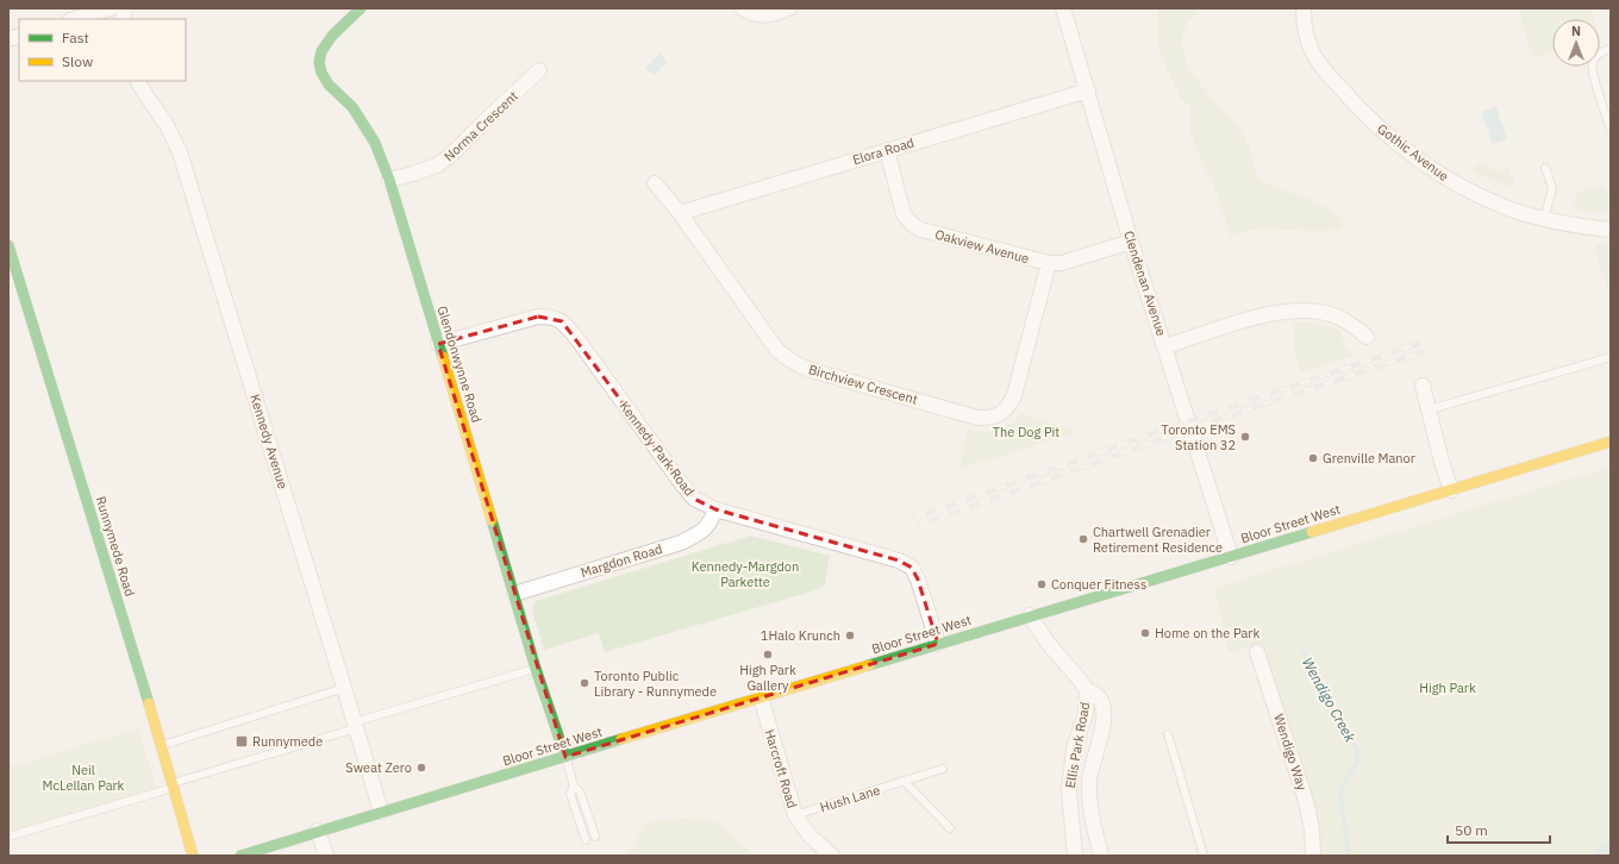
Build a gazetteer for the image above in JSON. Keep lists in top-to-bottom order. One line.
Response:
{"streets":{"street":["Norma Crescent","Elora Road","Gothic Avenue","Oakview Avenue","Clendenan Avenue","Glendonwynne Road","Birchview Crescent","Kennedy Avenue","Kennedy Park Road","Bloor Street West","Runnymede Road","Margdon Road","Ellis Park Road","Wendigo Way","Harcroft Road"],"lane":["Hush Lane"]},"crossings":[["Norma Crescent","Glendonwynne Road"],["Elora Road","Oakview Avenue"],["Elora Road","Clendenan Avenue"],["Elora Road","Birchview Crescent"],["Oakview Avenue","Clendenan Avenue"],["Oakview Avenue","Birchview Crescent"],["Clendenan Avenue","Bloor Street West"],["Glendonwynne Road","Kennedy Park Road"],["Glendonwynne Road","Bloor Street West"],["Glendonwynne Road","Margdon Road"],["Kennedy Avenue","Bloor Street West"],["Kennedy Park Road","Bloor Street West"],["Kennedy Park Road","Margdon Road"],["Bloor Street West","Ellis Park Road"],["Bloor Street West","Harcroft Road"],["Harcroft Road","Hush Lane"]],"water":["Wendigo Creek"],"parks":["The Dog Pit","Kennedy-Margdon Parkette","High Park","Neil McLellan Park"],"places":{"other":["Toronto EMS Station 32","Grenville Manor","Chartwell Grenadier Retirement Residence","Conquer Fitness","Home on the Park","1Halo Krunch","High Park Gallery","Toronto Public Library - Runnymede","Sweat Zero"],"transit":["Runnymede"]},"legend":["Fast","Slow"],"scale_bar":"50 m","north":"top"}
